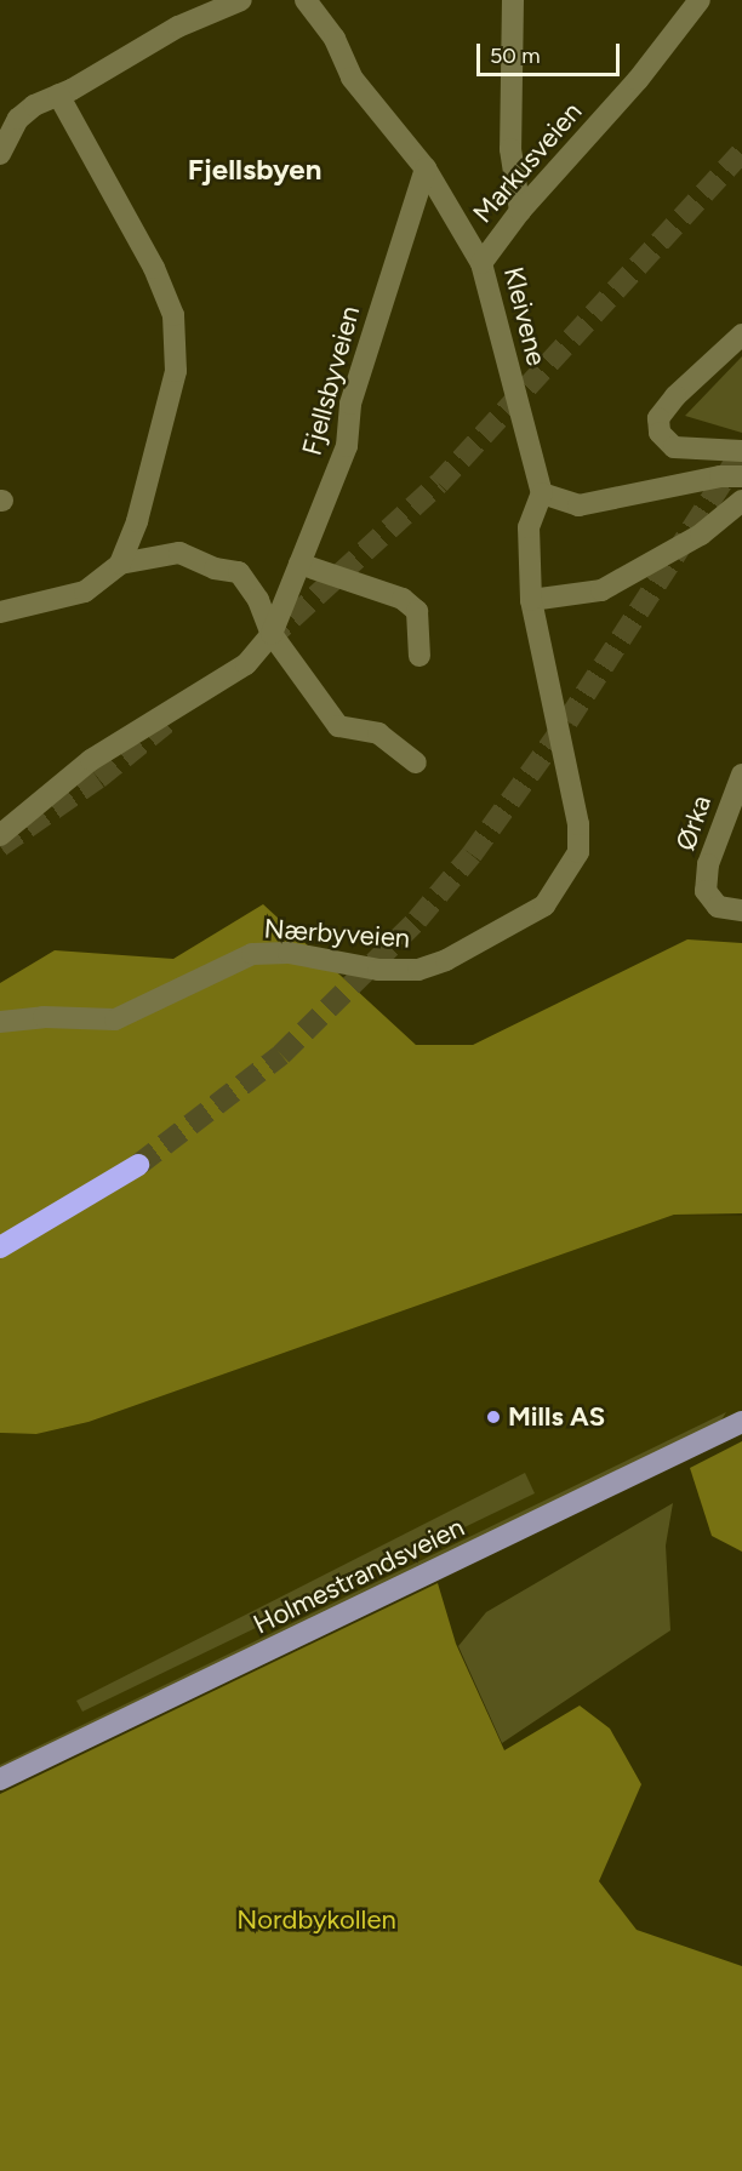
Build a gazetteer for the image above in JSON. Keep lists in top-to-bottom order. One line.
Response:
{"streets":{"main road":["Holmestrandsveien"],"street":["Markusveien","Kleivene","Fjellsbyveien","Ørka","Nærbyveien"]},"crossings":[["Markusveien","Kleivene"],["Kleivene","Fjellsbyveien"],["Kleivene","Nærbyveien"]],"districts":["Fjellsbyen"],"parks":["Nordbykollen"],"places":["Mills AS"],"scale_bar":"50 m"}
